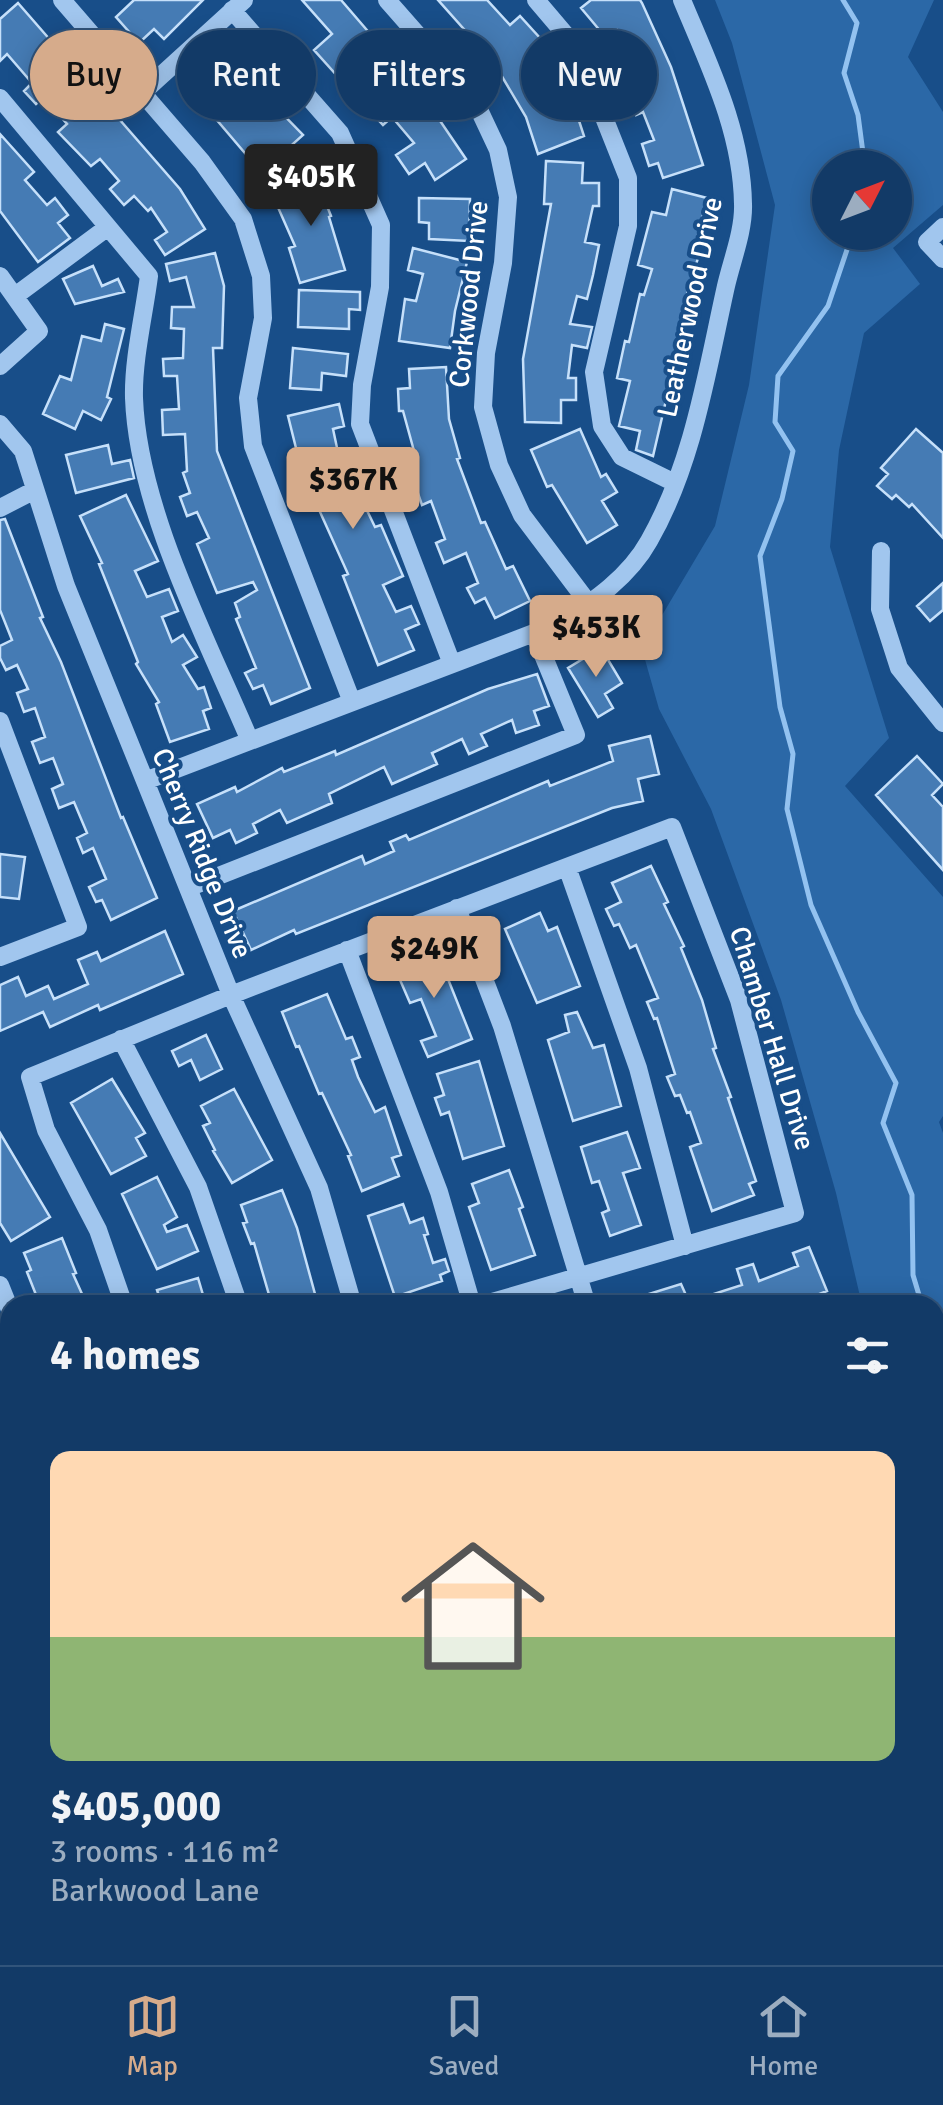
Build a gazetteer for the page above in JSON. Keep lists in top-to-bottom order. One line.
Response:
{"streets":{"street":["Corkwood Drive","Leatherwood Drive","Cherry Ridge Drive","Chamber Hall Drive"]},"crossings":[["Corkwood Drive","Leatherwood Drive"],["Leatherwood Drive","Cherry Ridge Drive"],["Cherry Ridge Drive","Chamber Hall Drive"]],"north":"top right","page":{"chip":["Buy","Rent","Filters","New"],"price":["$405K","$367K","$453K","$249K"],"heading":"4 homes","list":[{"name":"$405,000","note":"3 rooms · 116 m² · Barkwood Lane"}],"tabs":["Map","Saved","Home"]}}
